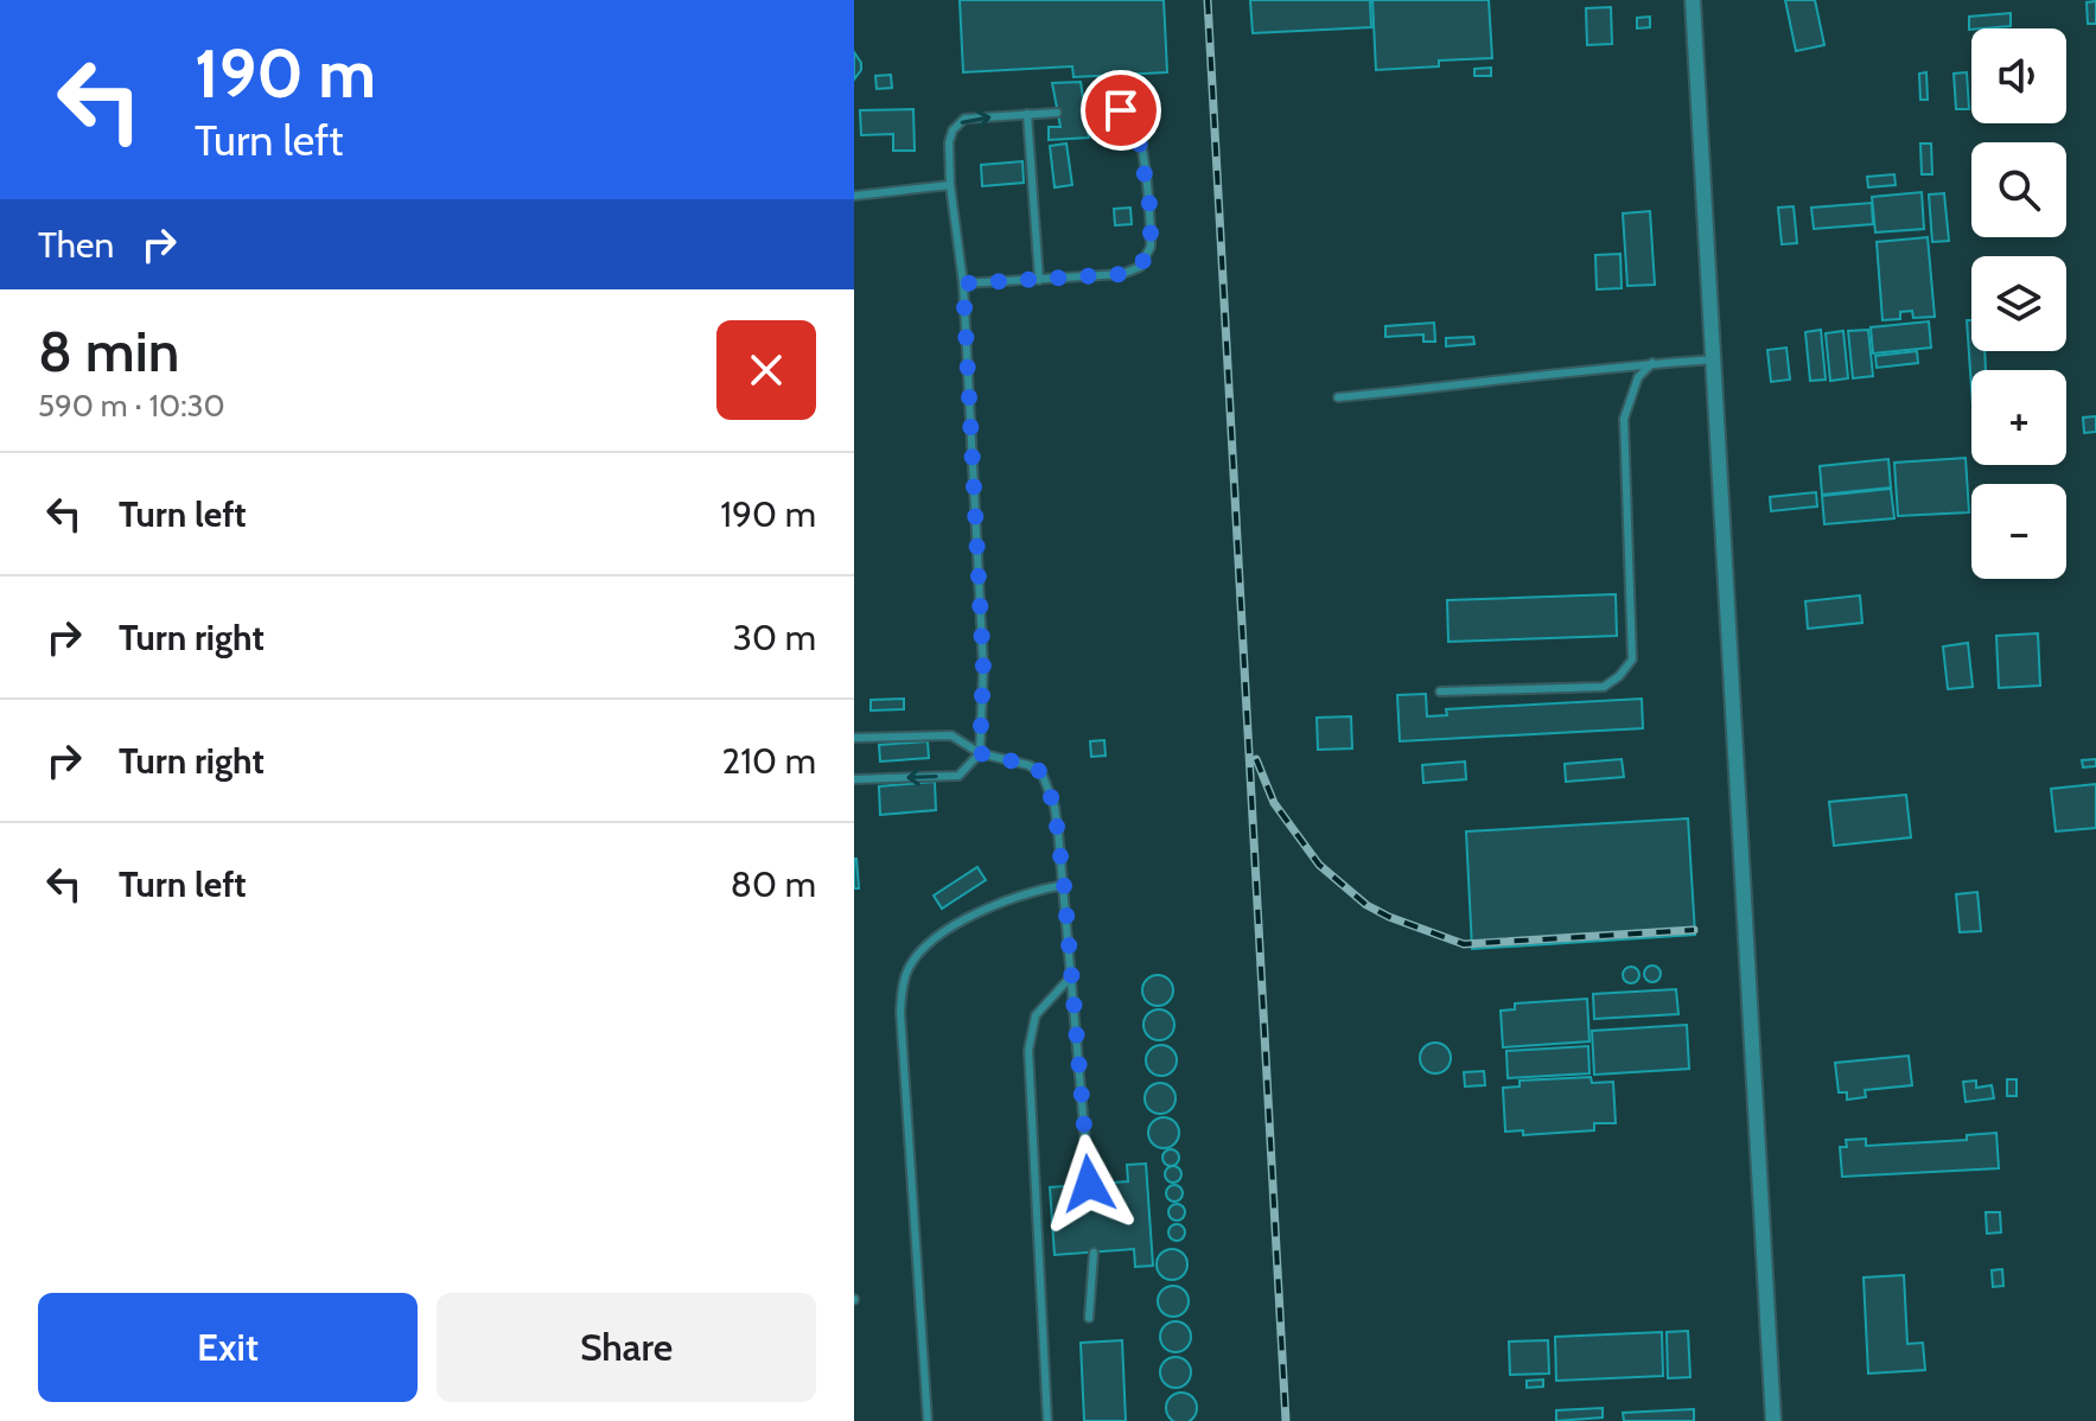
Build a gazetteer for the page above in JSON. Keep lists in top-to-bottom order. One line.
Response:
{"page":{"turn":["190 m","Turn left"],"map_buttons":["+","−"],"then":"Then","heading":["8 min","590 m · 10:30"],"list":[{"name":"Turn left","value":"190 m"},{"name":"Turn right","value":"30 m"},{"name":"Turn right","value":"210 m"},{"name":"Turn left","value":"80 m"}],"buttons":["Exit","Share"]}}
